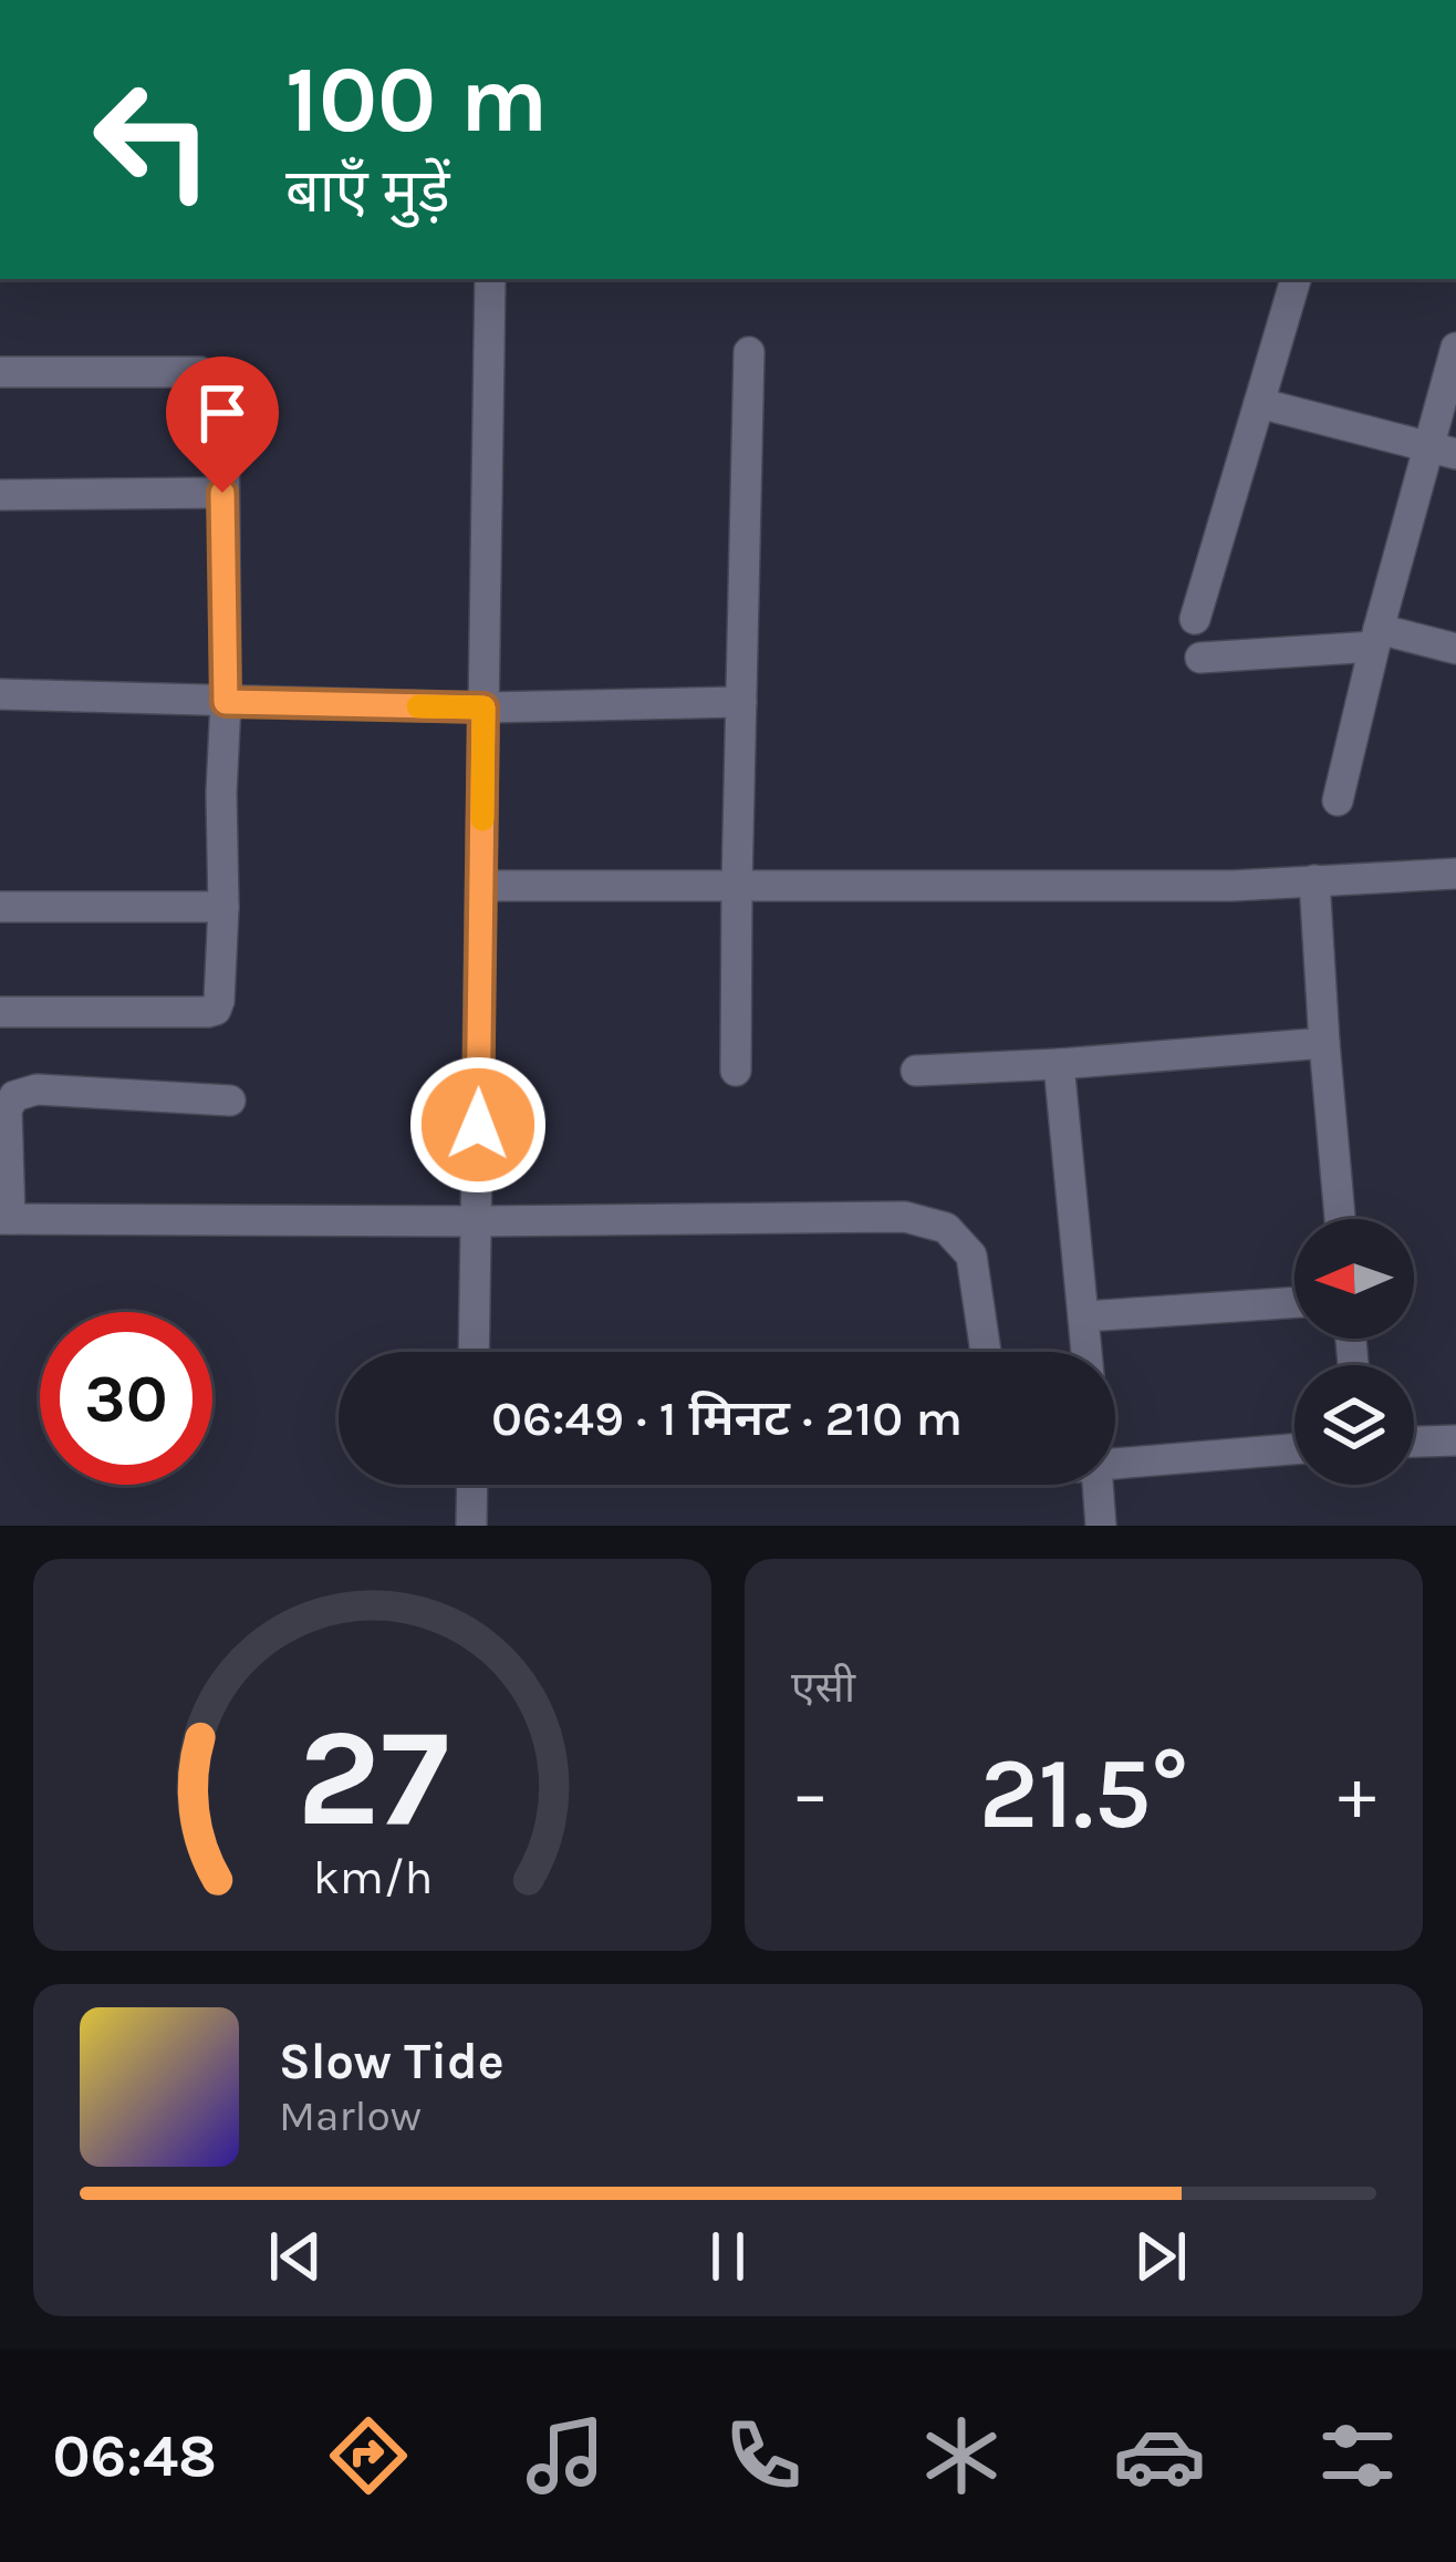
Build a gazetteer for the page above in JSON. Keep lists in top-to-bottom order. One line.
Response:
{"north":"left","page":{"turn":["100 m","बाएँ मुड़ें"],"limit":"30","trip":"06:49 · 1 मिनट · 210 m","tile":"एसी","heat":["−","21.5°","+"],"song":["Slow Tide","Marlow"],"tabs":"06:48","gauge":["27","km/h"]}}
